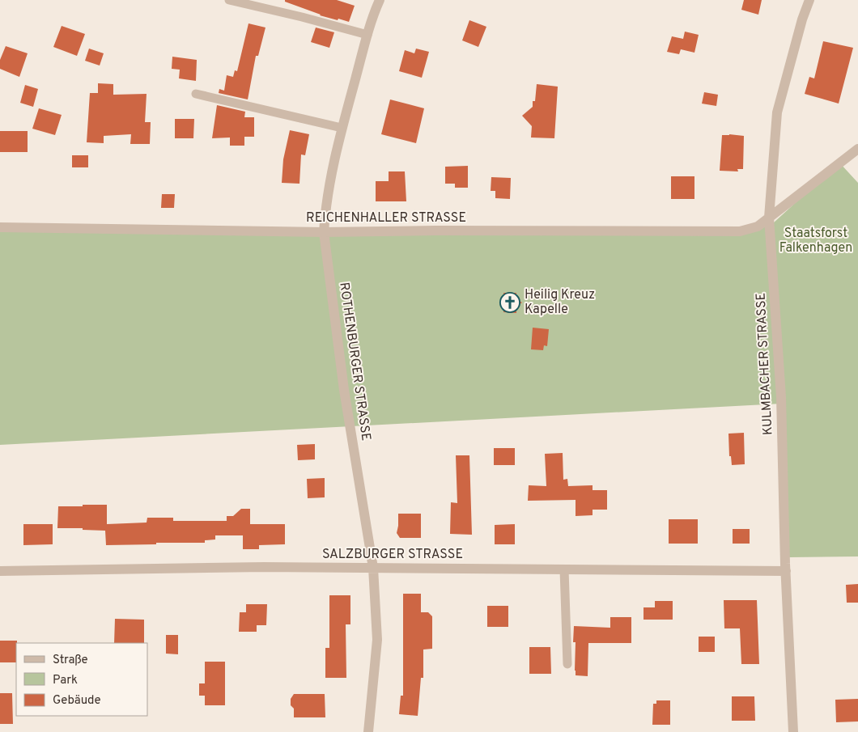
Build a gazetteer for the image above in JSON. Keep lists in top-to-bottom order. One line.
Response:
{"streets":{"street":["REICHENHALLER STRASSE","ROTHENBURGER STRASSE","KULMBACHER STRASSE","SALZBURGER STRASSE"]},"crossings":[["REICHENHALLER STRASSE","ROTHENBURGER STRASSE"],["REICHENHALLER STRASSE","KULMBACHER STRASSE"],["ROTHENBURGER STRASSE","SALZBURGER STRASSE"],["KULMBACHER STRASSE","SALZBURGER STRASSE"]],"parks":["Staatsforst Falkenhagen"],"places":{"church":["Heilig Kreuz Kapelle"]},"legend":["Straße","Park","Gebäude"]}
